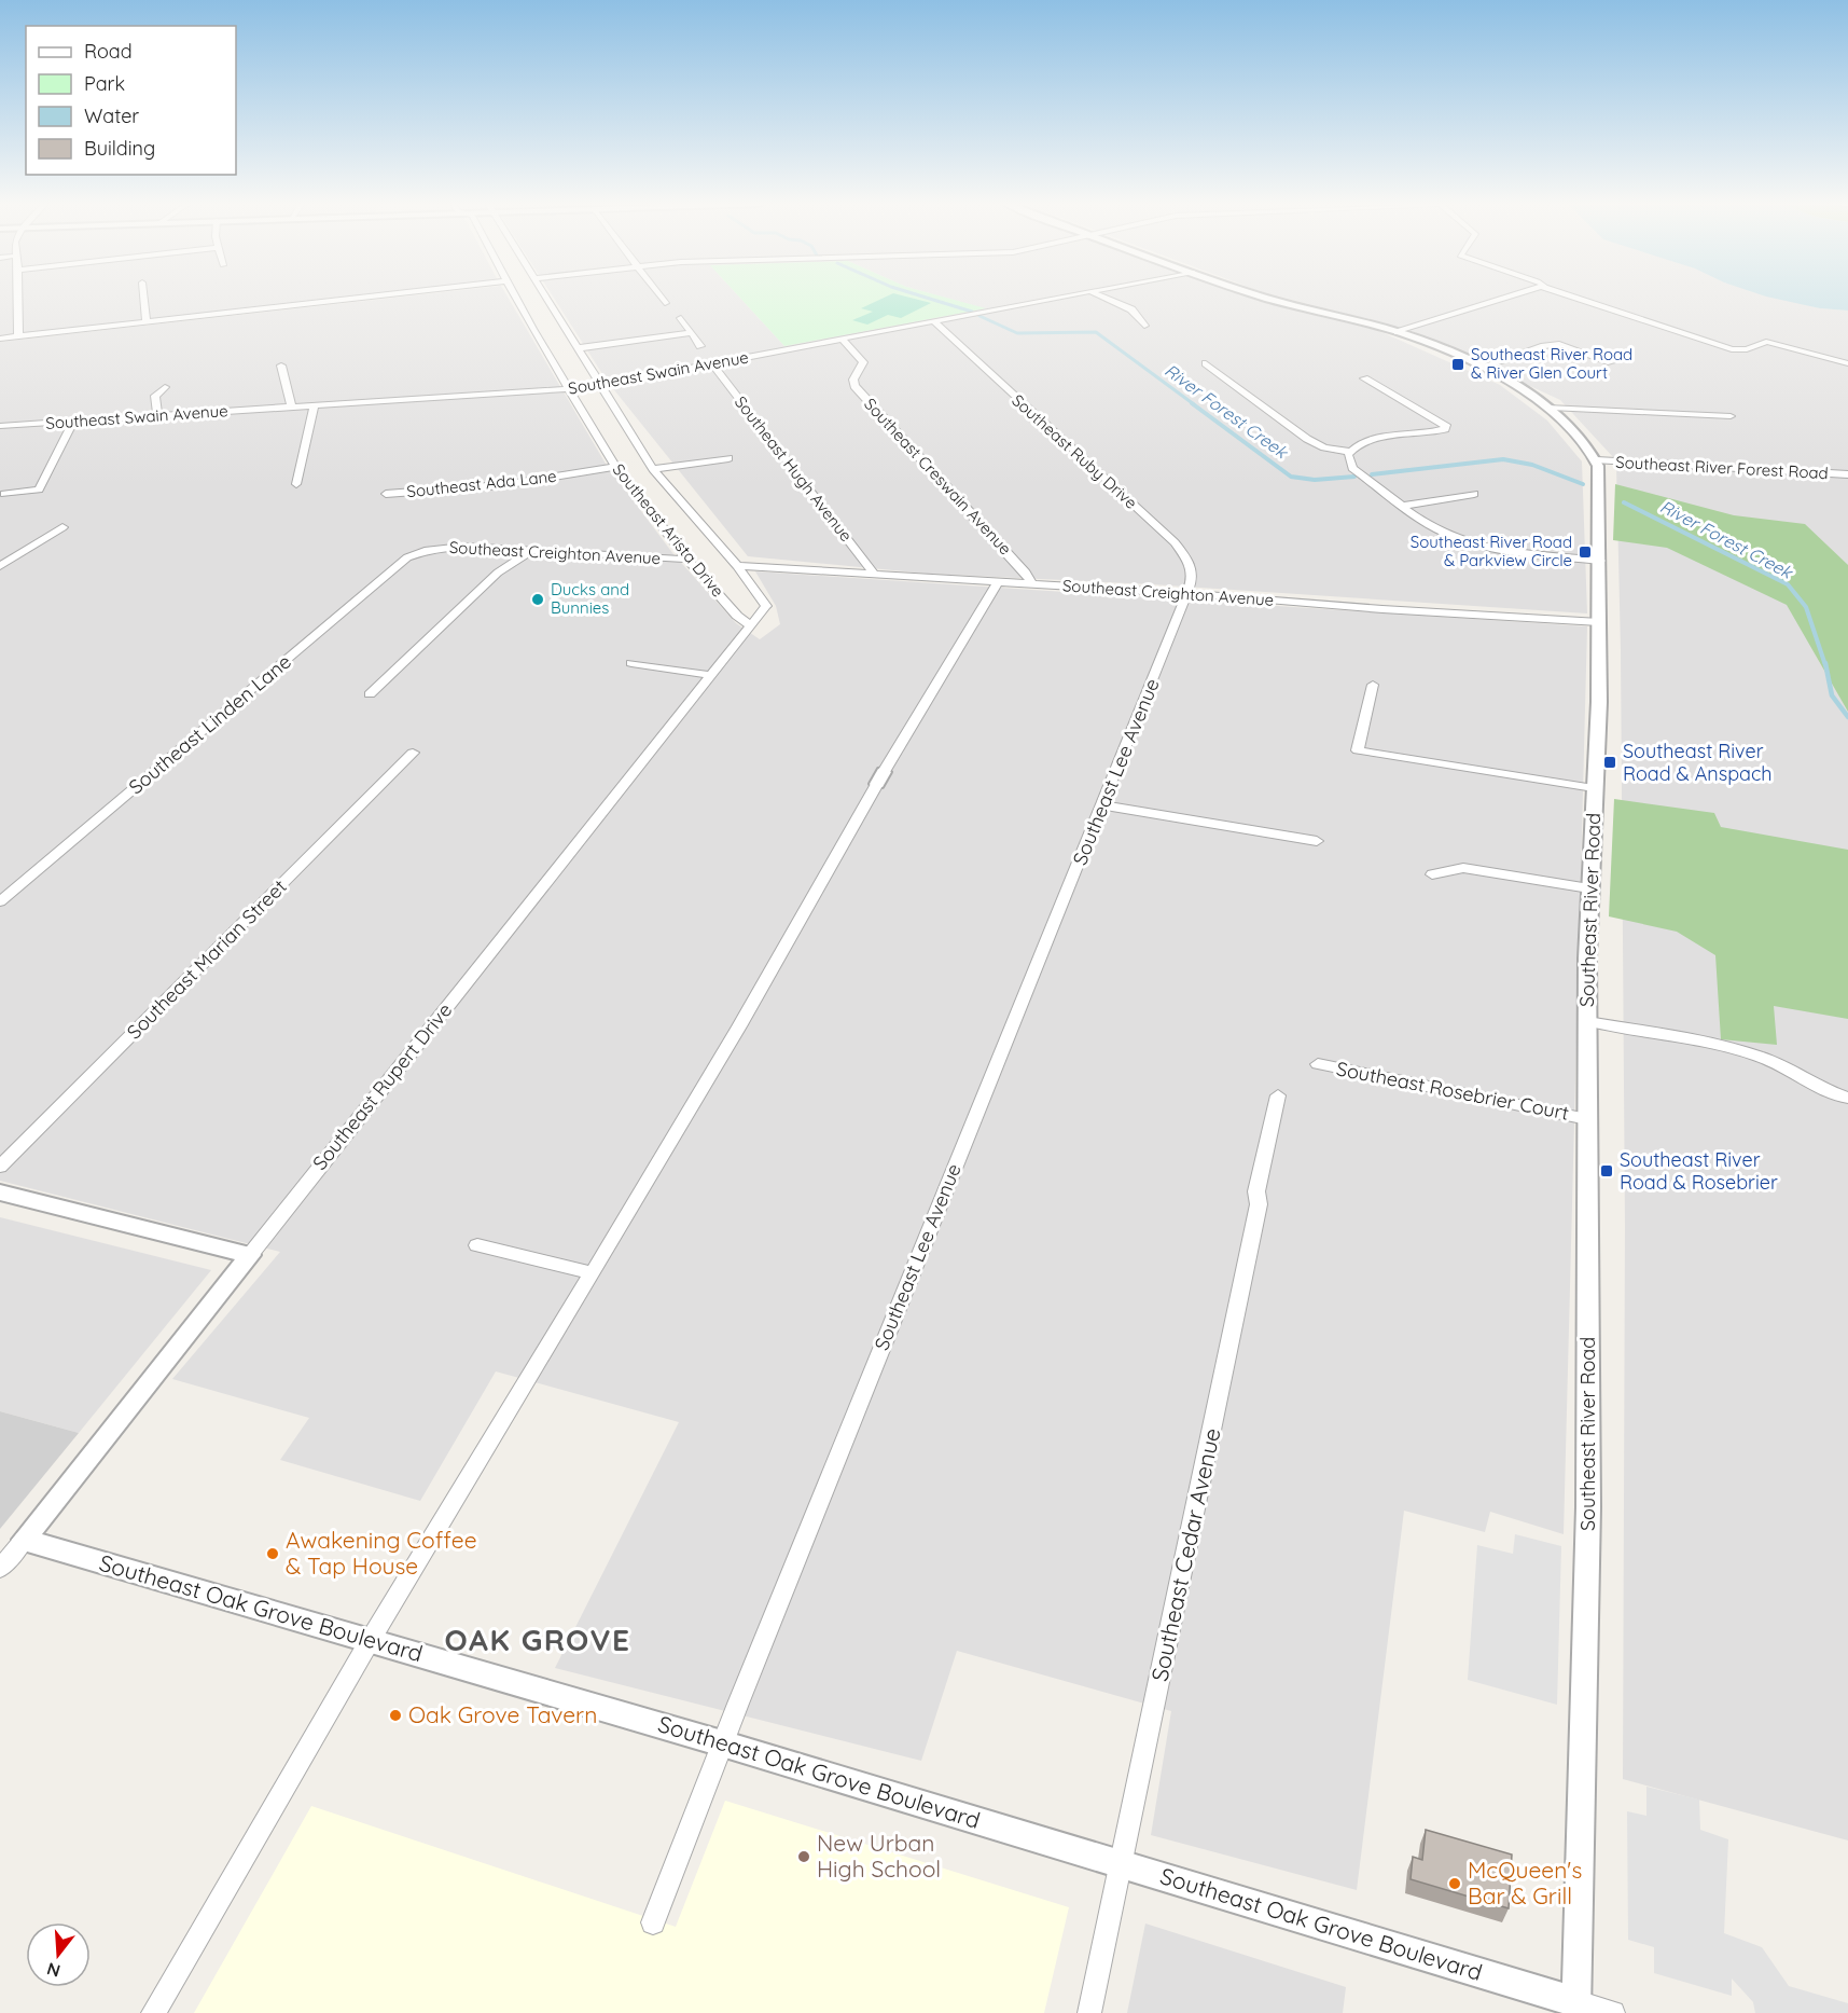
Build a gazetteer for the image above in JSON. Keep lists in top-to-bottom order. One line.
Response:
{"streets":{"street":["Southeast Swain Avenue","Southeast Ruby Drive","Southeast River Forest Road","Southeast Hugh Avenue","Southeast Creswain Avenue","Southeast Ada Lane","Southeast Arista Drive","Southeast Creighton Avenue","Southeast Linden Lane","Southeast Lee Avenue","Southeast River Road","Southeast Marian Street","Southeast Rupert Drive","Southeast Rosebrier Court","Southeast Cedar Avenue","Southeast Oak Grove Boulevard"]},"crossings":[["Southeast Swain Avenue","Southeast Ruby Drive"],["Southeast Swain Avenue","Southeast Hugh Avenue"],["Southeast Swain Avenue","Southeast Creswain Avenue"],["Southeast Swain Avenue","Southeast Arista Drive"],["Southeast Ruby Drive","Southeast Creighton Avenue"],["Southeast Ruby Drive","Southeast Lee Avenue"],["Southeast River Forest Road","Southeast River Road"],["Southeast Hugh Avenue","Southeast Creighton Avenue"],["Southeast Creswain Avenue","Southeast Creighton Avenue"],["Southeast Ada Lane","Southeast Arista Drive"],["Southeast Arista Drive","Southeast Creighton Avenue"],["Southeast Arista Drive","Southeast Rupert Drive"],["Southeast Creighton Avenue","Southeast Linden Lane"],["Southeast Creighton Avenue","Southeast Lee Avenue"],["Southeast Creighton Avenue","Southeast River Road"],["Southeast Lee Avenue","Southeast Oak Grove Boulevard"],["Southeast River Road","Southeast Rosebrier Court"],["Southeast River Road","Southeast Oak Grove Boulevard"],["Southeast Rupert Drive","Southeast Oak Grove Boulevard"],["Southeast Cedar Avenue","Southeast Oak Grove Boulevard"]],"districts":["OAK GROVE"],"water":["River Forest Creek"],"places":{"transit":["Southeast River Road & River Glen Court","Southeast River Road & Parkview Circle","Southeast River Road & Anspach","Southeast River Road & Rosebrier"],"other":["Ducks and Bunnies","Awakening Coffee & Tap House","Oak Grove Tavern","New Urban High School","McQueen's Bar & Grill"]},"legend":["Road","Park","Water","Building"],"north":"bottom"}
